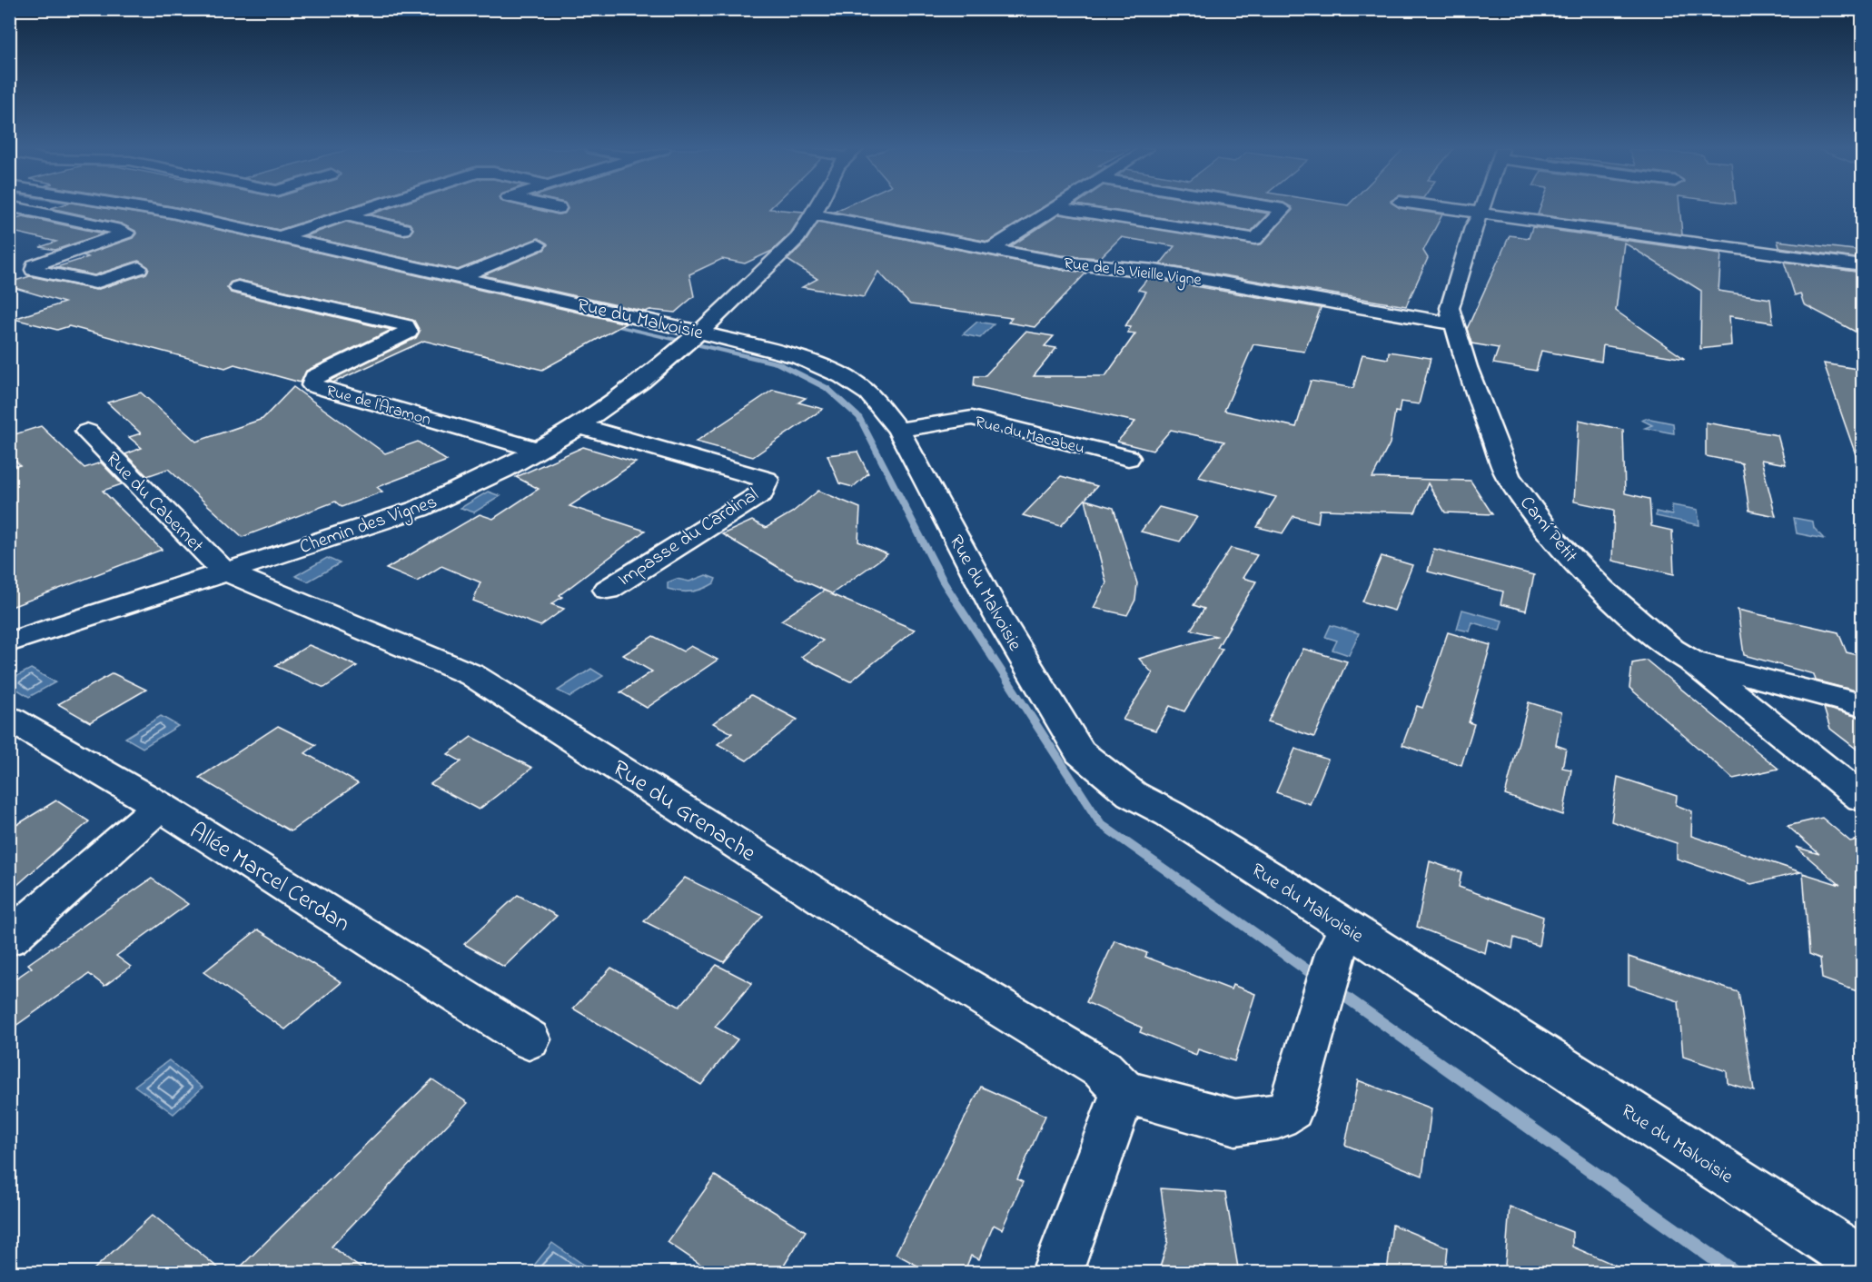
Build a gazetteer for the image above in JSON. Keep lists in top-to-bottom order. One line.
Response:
{"streets":{"street":["Rue de la Vieille Vigne","Rue du Malvoisie","Rue de l'Aramon","Rue du Macabeu","Rue du Cabernet","Chemin des Vignes","Camí Petit","Impasse du Cardinal","Rue du Grenache","Allée Marcel Cerdan"]},"crossings":[["Rue de la Vieille Vigne","Chemin des Vignes"],["Rue de la Vieille Vigne","Camí Petit"],["Rue du Malvoisie","Rue du Macabeu"],["Rue du Malvoisie","Chemin des Vignes"],["Rue de l'Aramon","Chemin des Vignes"],["Rue du Cabernet","Chemin des Vignes"],["Rue du Cabernet","Rue du Grenache"],["Chemin des Vignes","Impasse du Cardinal"],["Chemin des Vignes","Rue du Grenache"]]}
